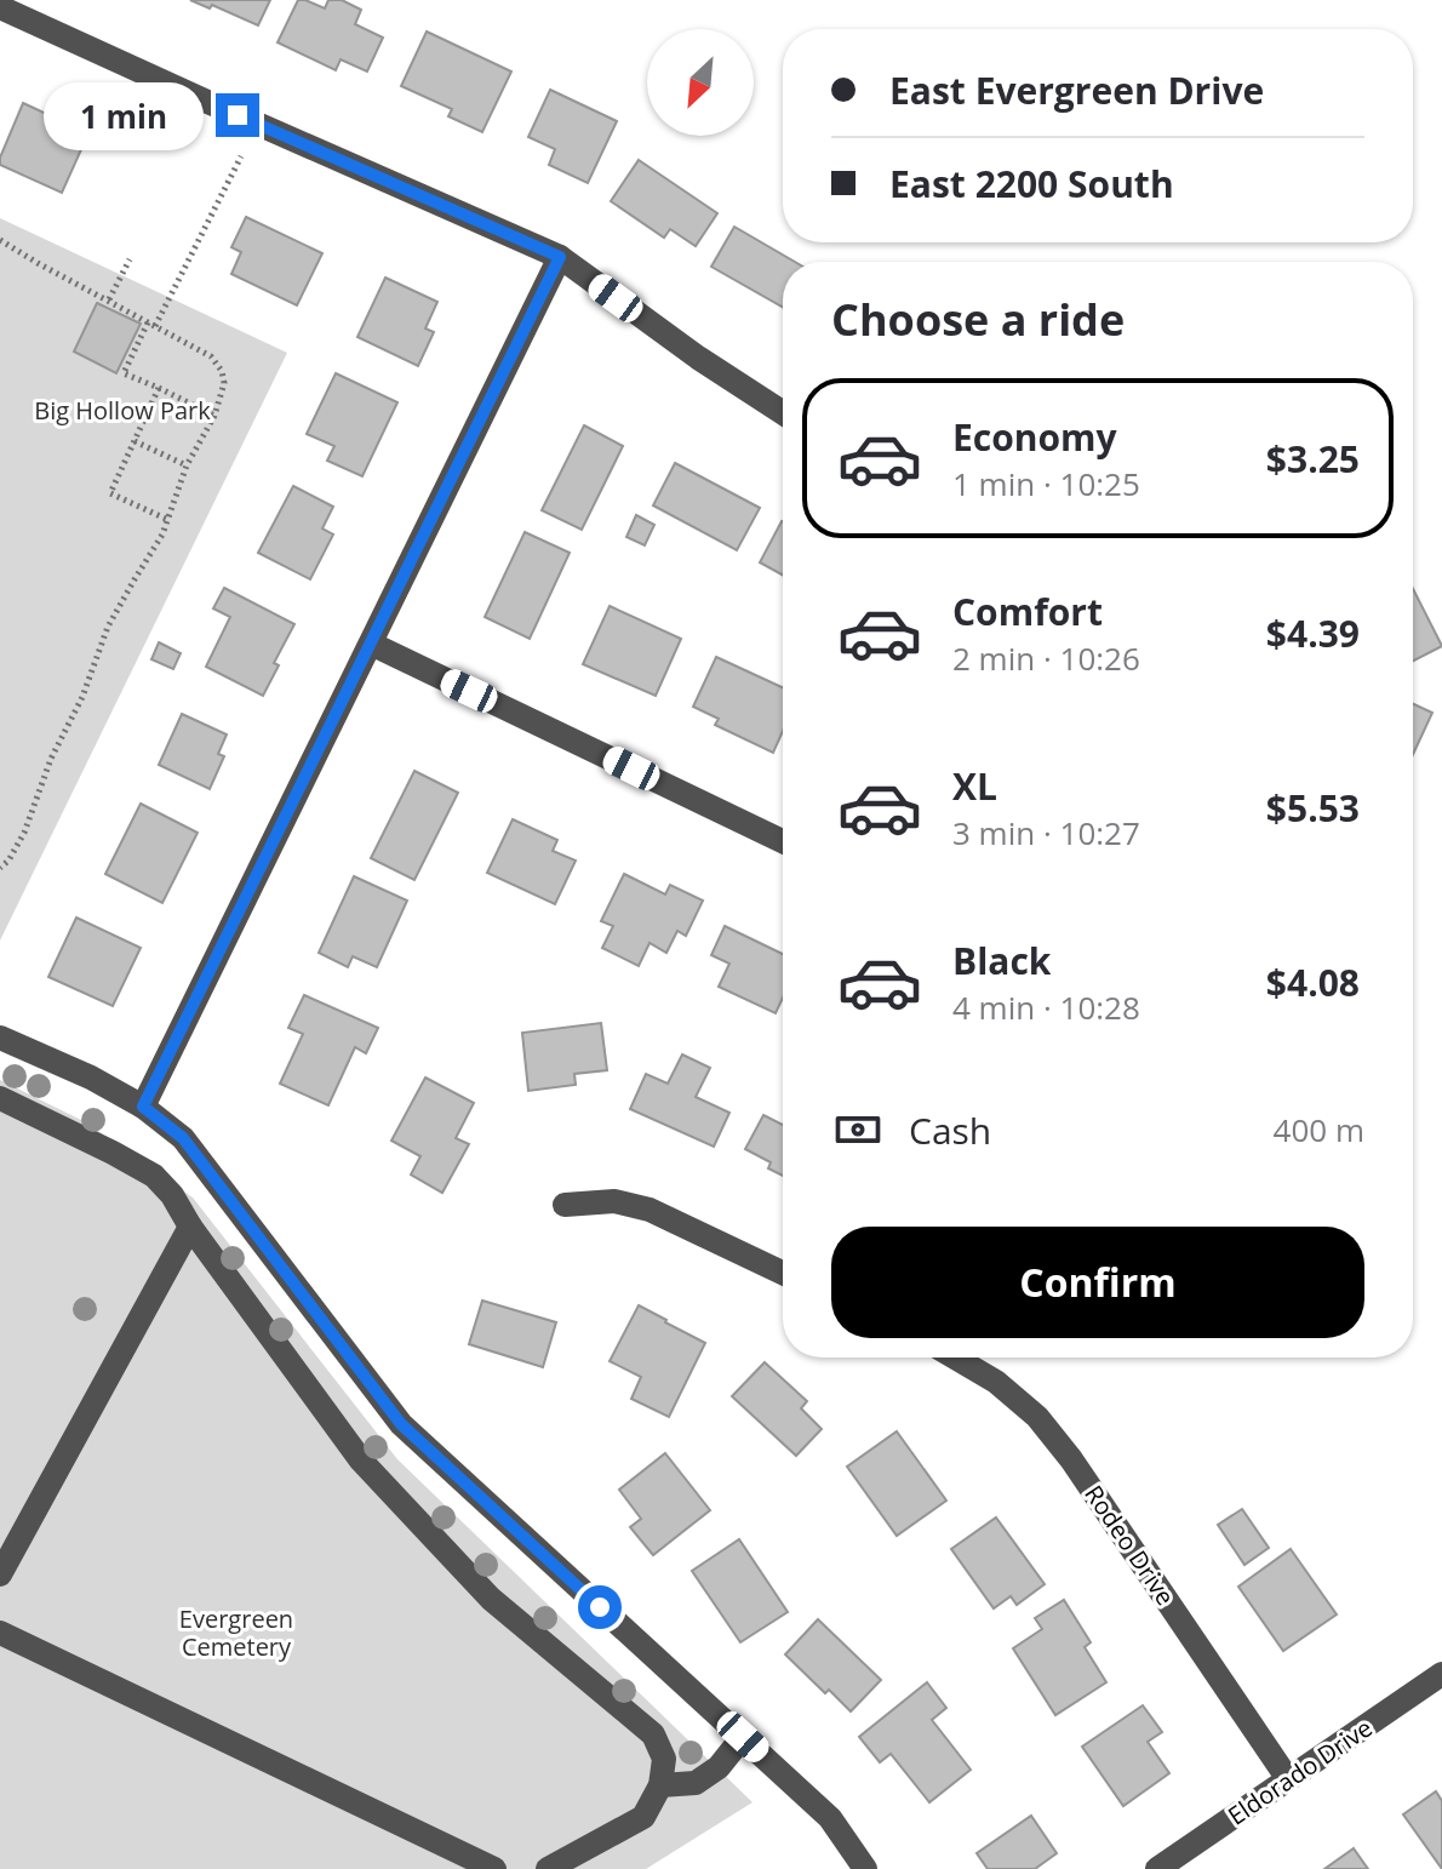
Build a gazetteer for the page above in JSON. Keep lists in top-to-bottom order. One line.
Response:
{"streets":{"street":["Rodeo Drive","Eldorado Drive"]},"crossings":[["Rodeo Drive","Eldorado Drive"]],"parks":["Big Hollow Park","Evergreen Cemetery"],"north":"bottom left","page":{"banner":["East Evergreen Drive","East 2200 South"],"bubble":"1 min","heading":"Choose a ride","list":[{"name":"Economy","note":"1 min · 10:25","value":"$3.25"},{"name":"Comfort","note":"2 min · 10:26","value":"$4.39"},{"name":"XL","note":"3 min · 10:27","value":"$5.53"},{"name":"Black","note":"4 min · 10:28","value":"$4.08"}],"pay":["Cash","400 m"],"buttons":"Confirm"}}
